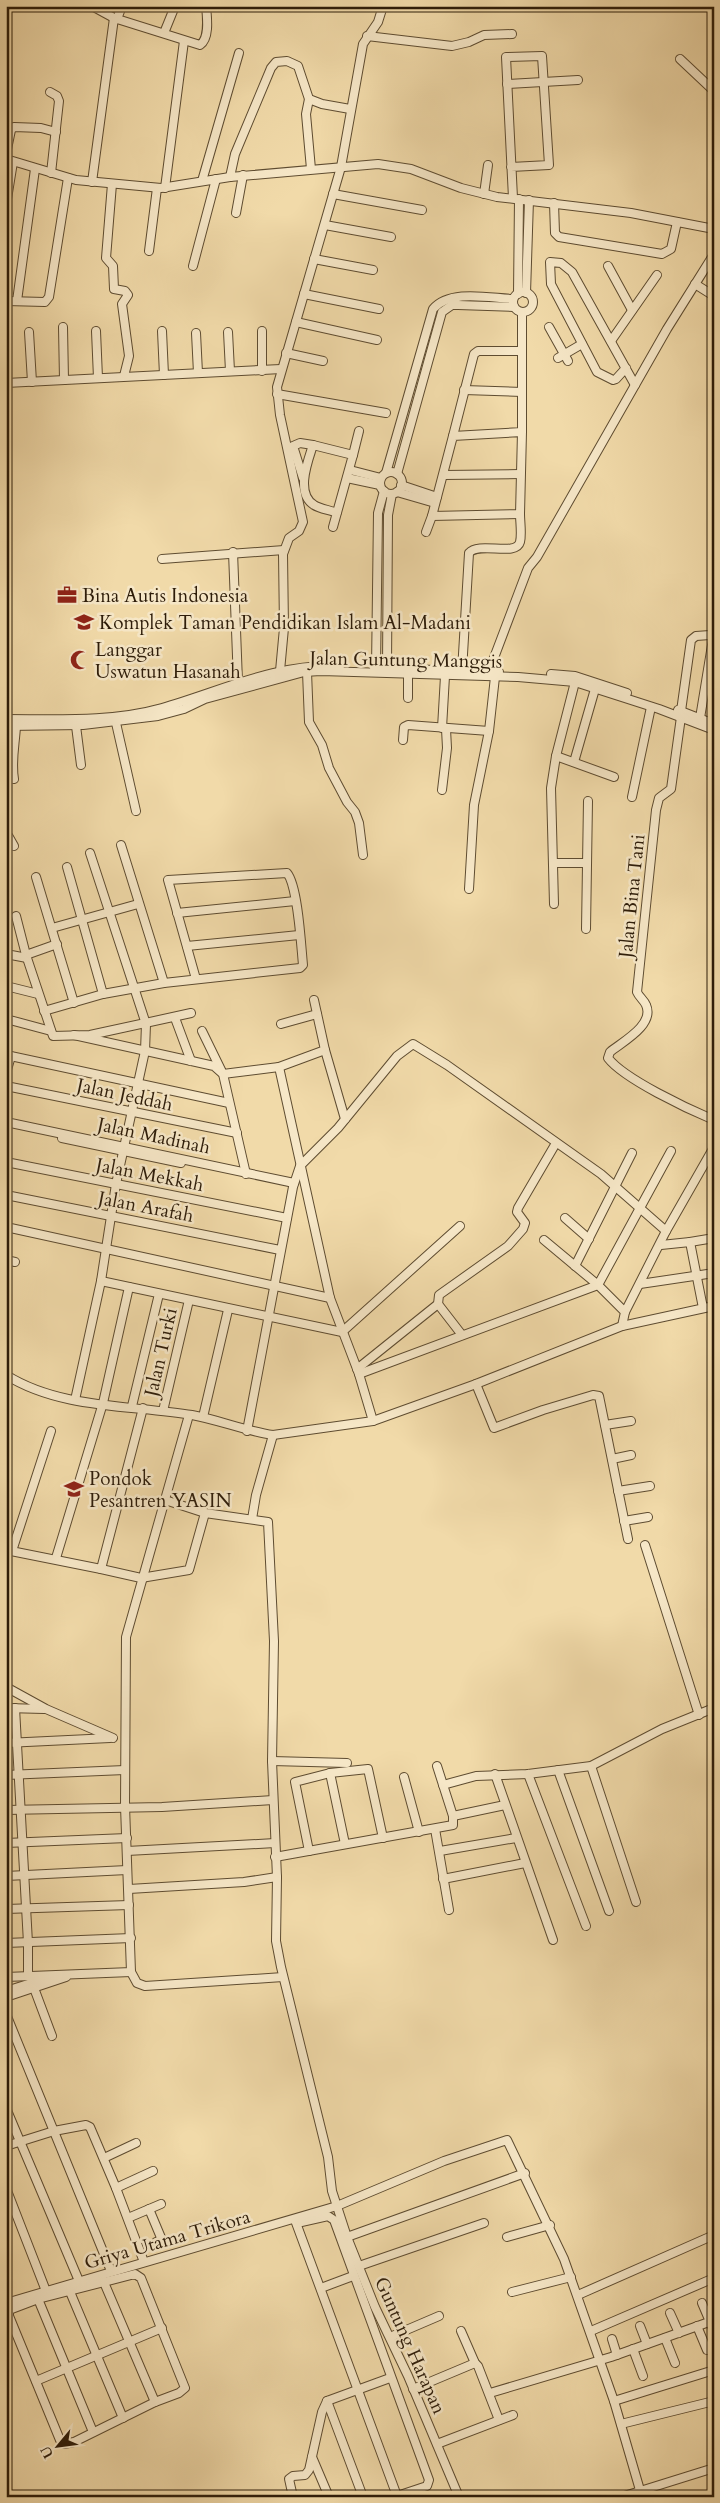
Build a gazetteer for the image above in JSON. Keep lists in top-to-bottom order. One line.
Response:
{"streets":{"street":["Jalan Guntung Manggis","Jalan Bina Tani","Jalan Jeddah","Jalan Madinah","Jalan Mekkah","Jalan Arafah","Jalan Turki","Griya Utama Trikora","Guntung Harapan"]},"crossings":[["Jalan Guntung Manggis","Jalan Bina Tani"],["Griya Utama Trikora","Guntung Harapan"]],"places":{"office":["Bina Autis Indonesia"],"school or university":["Komplek Taman Pendidikan Islam Al-Madani","Pondok Pesantren YASIN"],"mosque":["Langgar Uswatun Hasanah"]},"north":"bottom left"}
